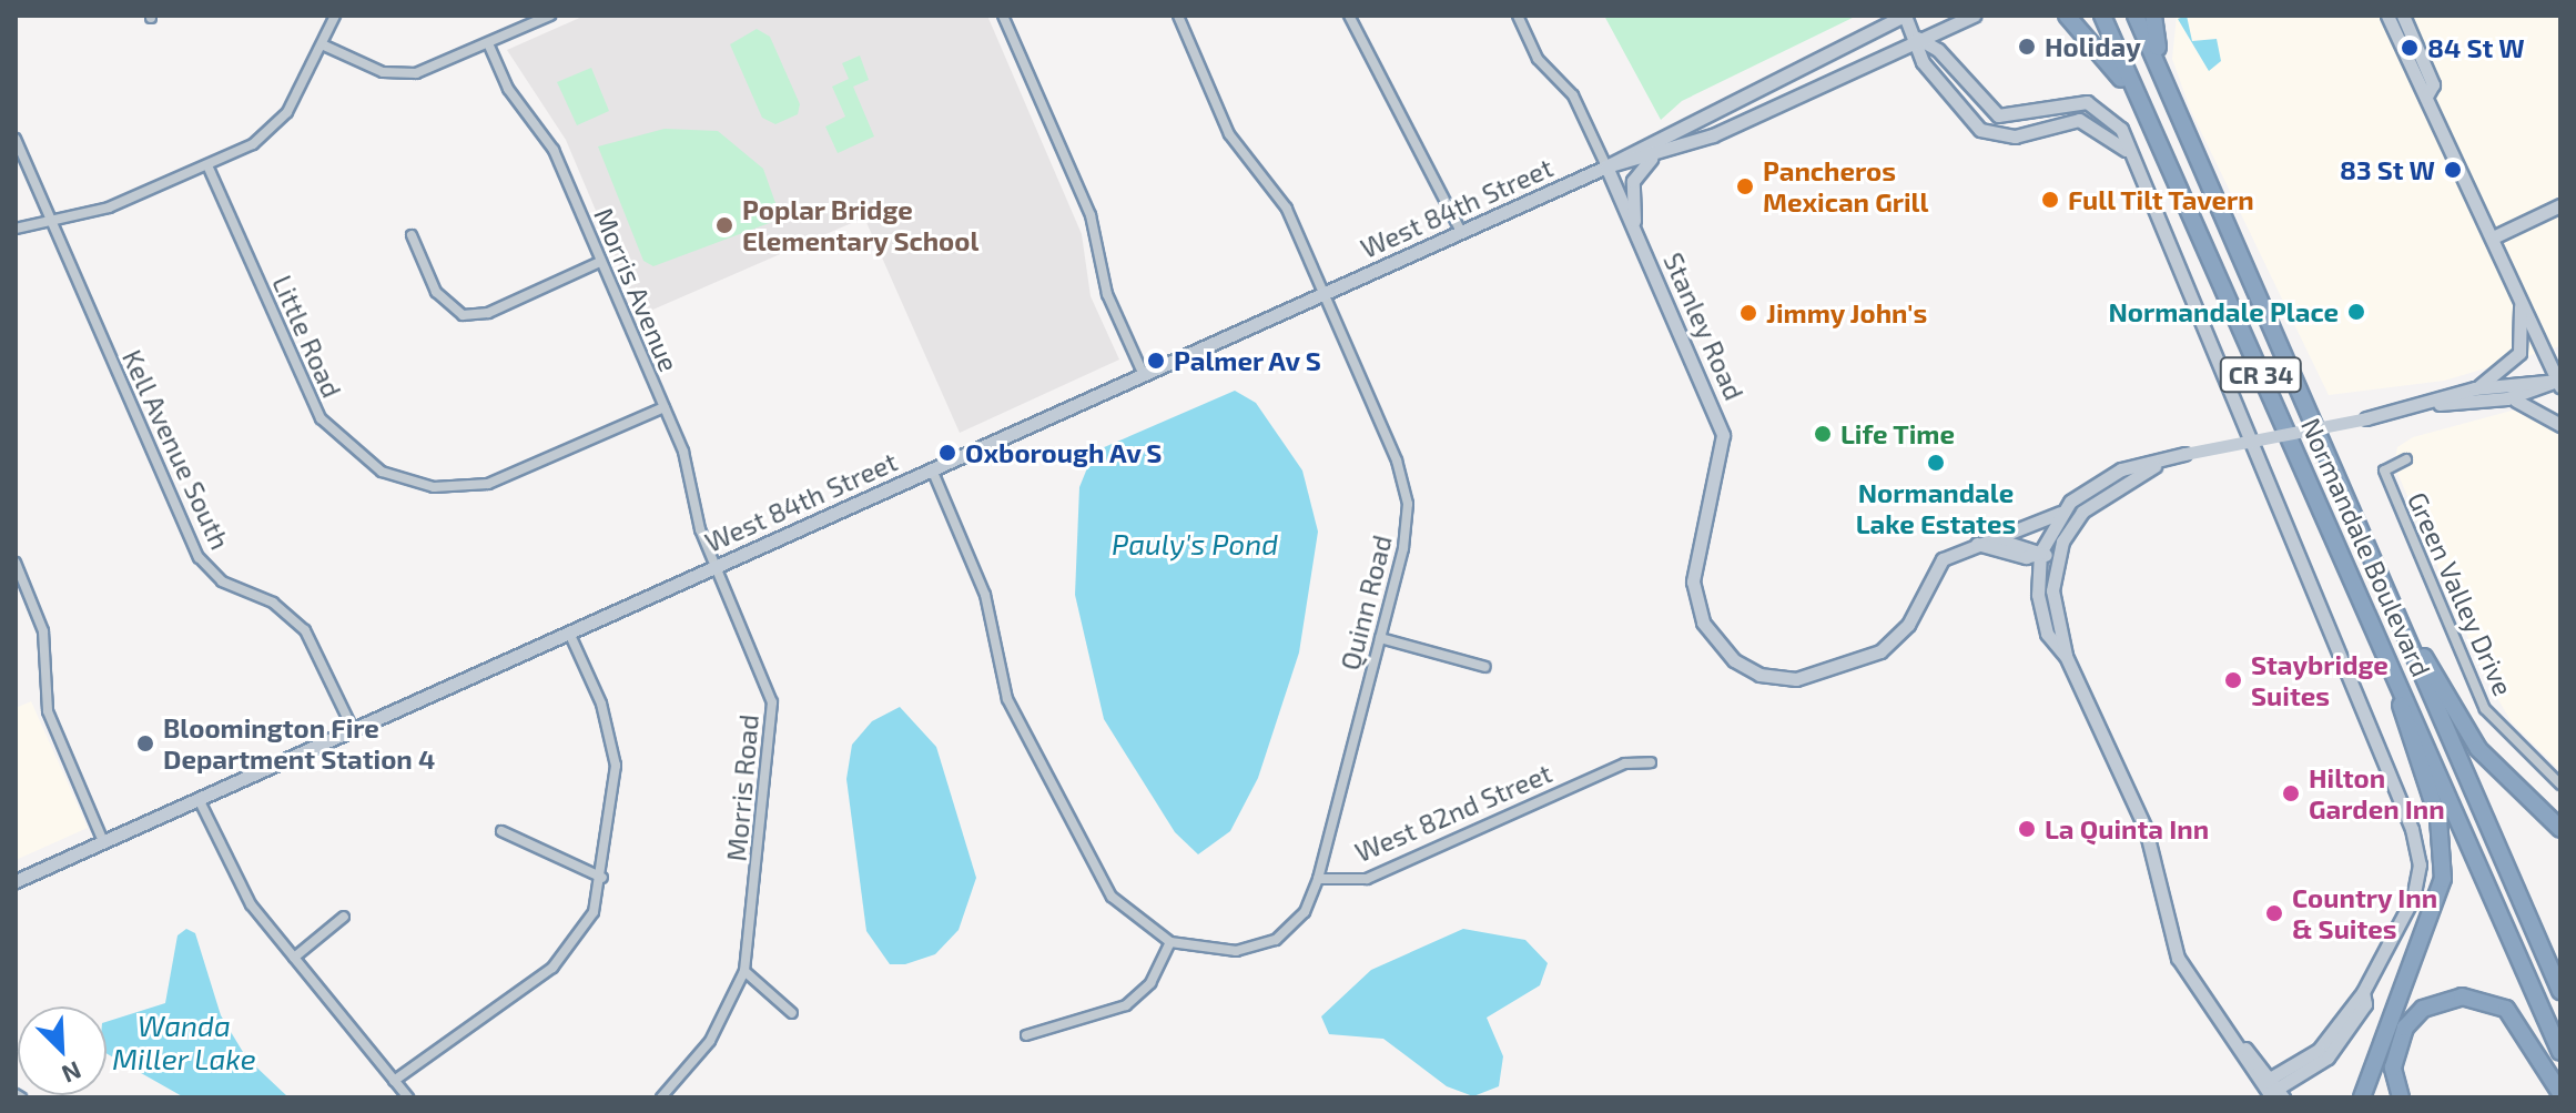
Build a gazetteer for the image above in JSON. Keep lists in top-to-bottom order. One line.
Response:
{"streets":{"highway":["CR 34","Normandale Boulevard"],"street":["West 84th Street","Morris Avenue","Stanley Road","Little Road","Kell Avenue South","Green Valley Drive","Quinn Road","Morris Road","West 82nd Street"]},"crossings":[["West 84th Street","Morris Avenue"],["West 84th Street","Stanley Road"],["West 84th Street","Kell Avenue South"],["West 84th Street","Quinn Road"],["West 84th Street","Morris Road"],["Morris Avenue","Little Road"],["Morris Avenue","Morris Road"],["Quinn Road","West 82nd Street"]],"water":["Pauly's Pond","Wanda Miller Lake"],"places":["Holiday","84 St W","83 St W","Pancheros Mexican Grill","Full Tilt Tavern","Poplar Bridge Elementary School","Normandale Place","Jimmy John's","Palmer Av S","Life Time","Oxborough Av S","Normandale Lake Estates","Staybridge Suites","Bloomington Fire Department Station 4","Hilton Garden Inn","La Quinta Inn","Country Inn & Suites"],"north":"bottom right"}
